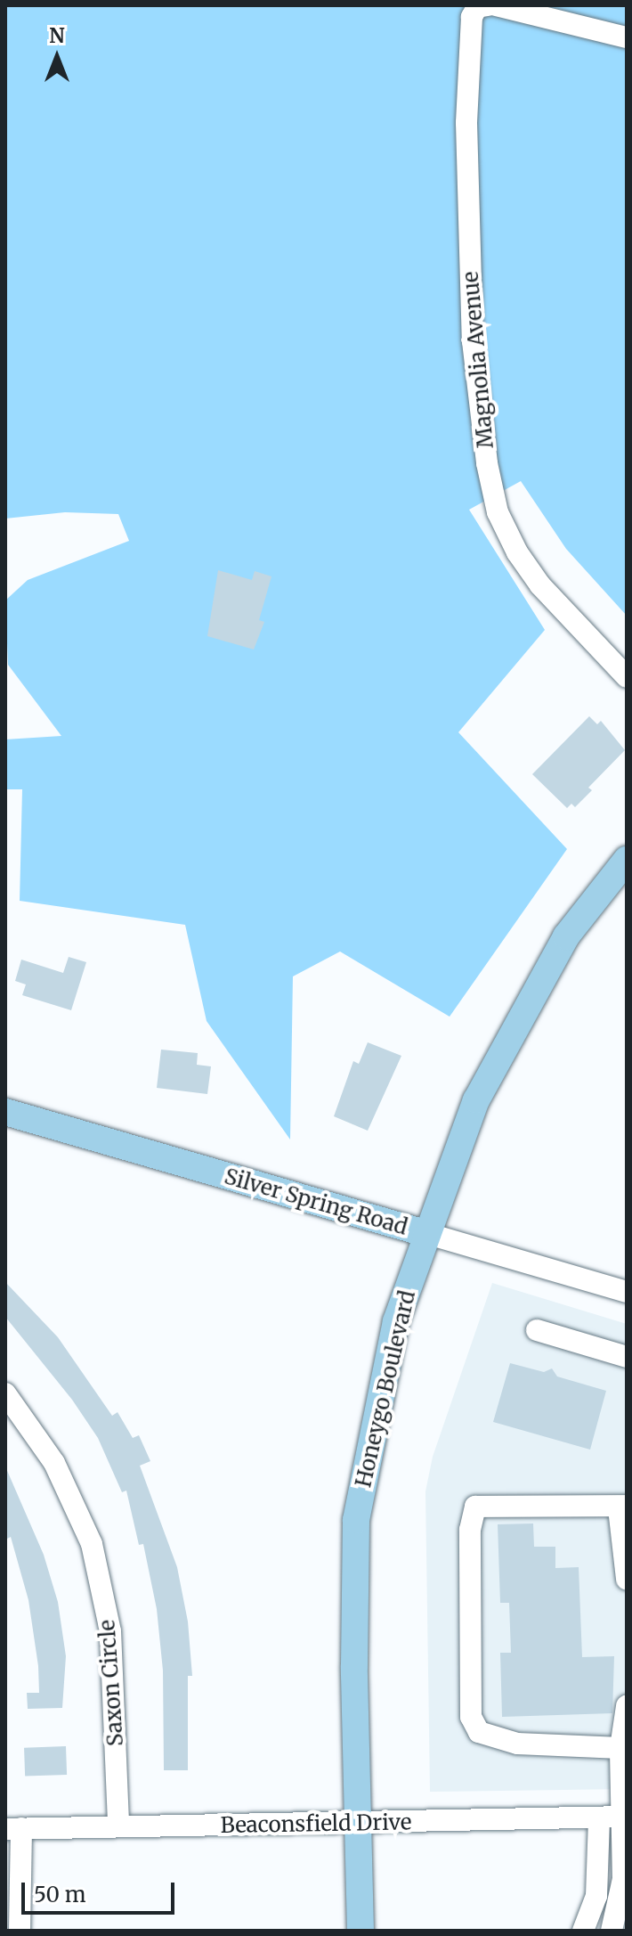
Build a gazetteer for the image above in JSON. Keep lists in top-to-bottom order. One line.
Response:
{"streets":{"main road":["Silver Spring Road","Honeygo Boulevard"],"street":["Magnolia Avenue","Saxon Circle","Beaconsfield Drive"]},"crossings":[["Silver Spring Road","Honeygo Boulevard"],["Honeygo Boulevard","Beaconsfield Drive"],["Saxon Circle","Beaconsfield Drive"]],"scale_bar":"50 m","north":"top"}
